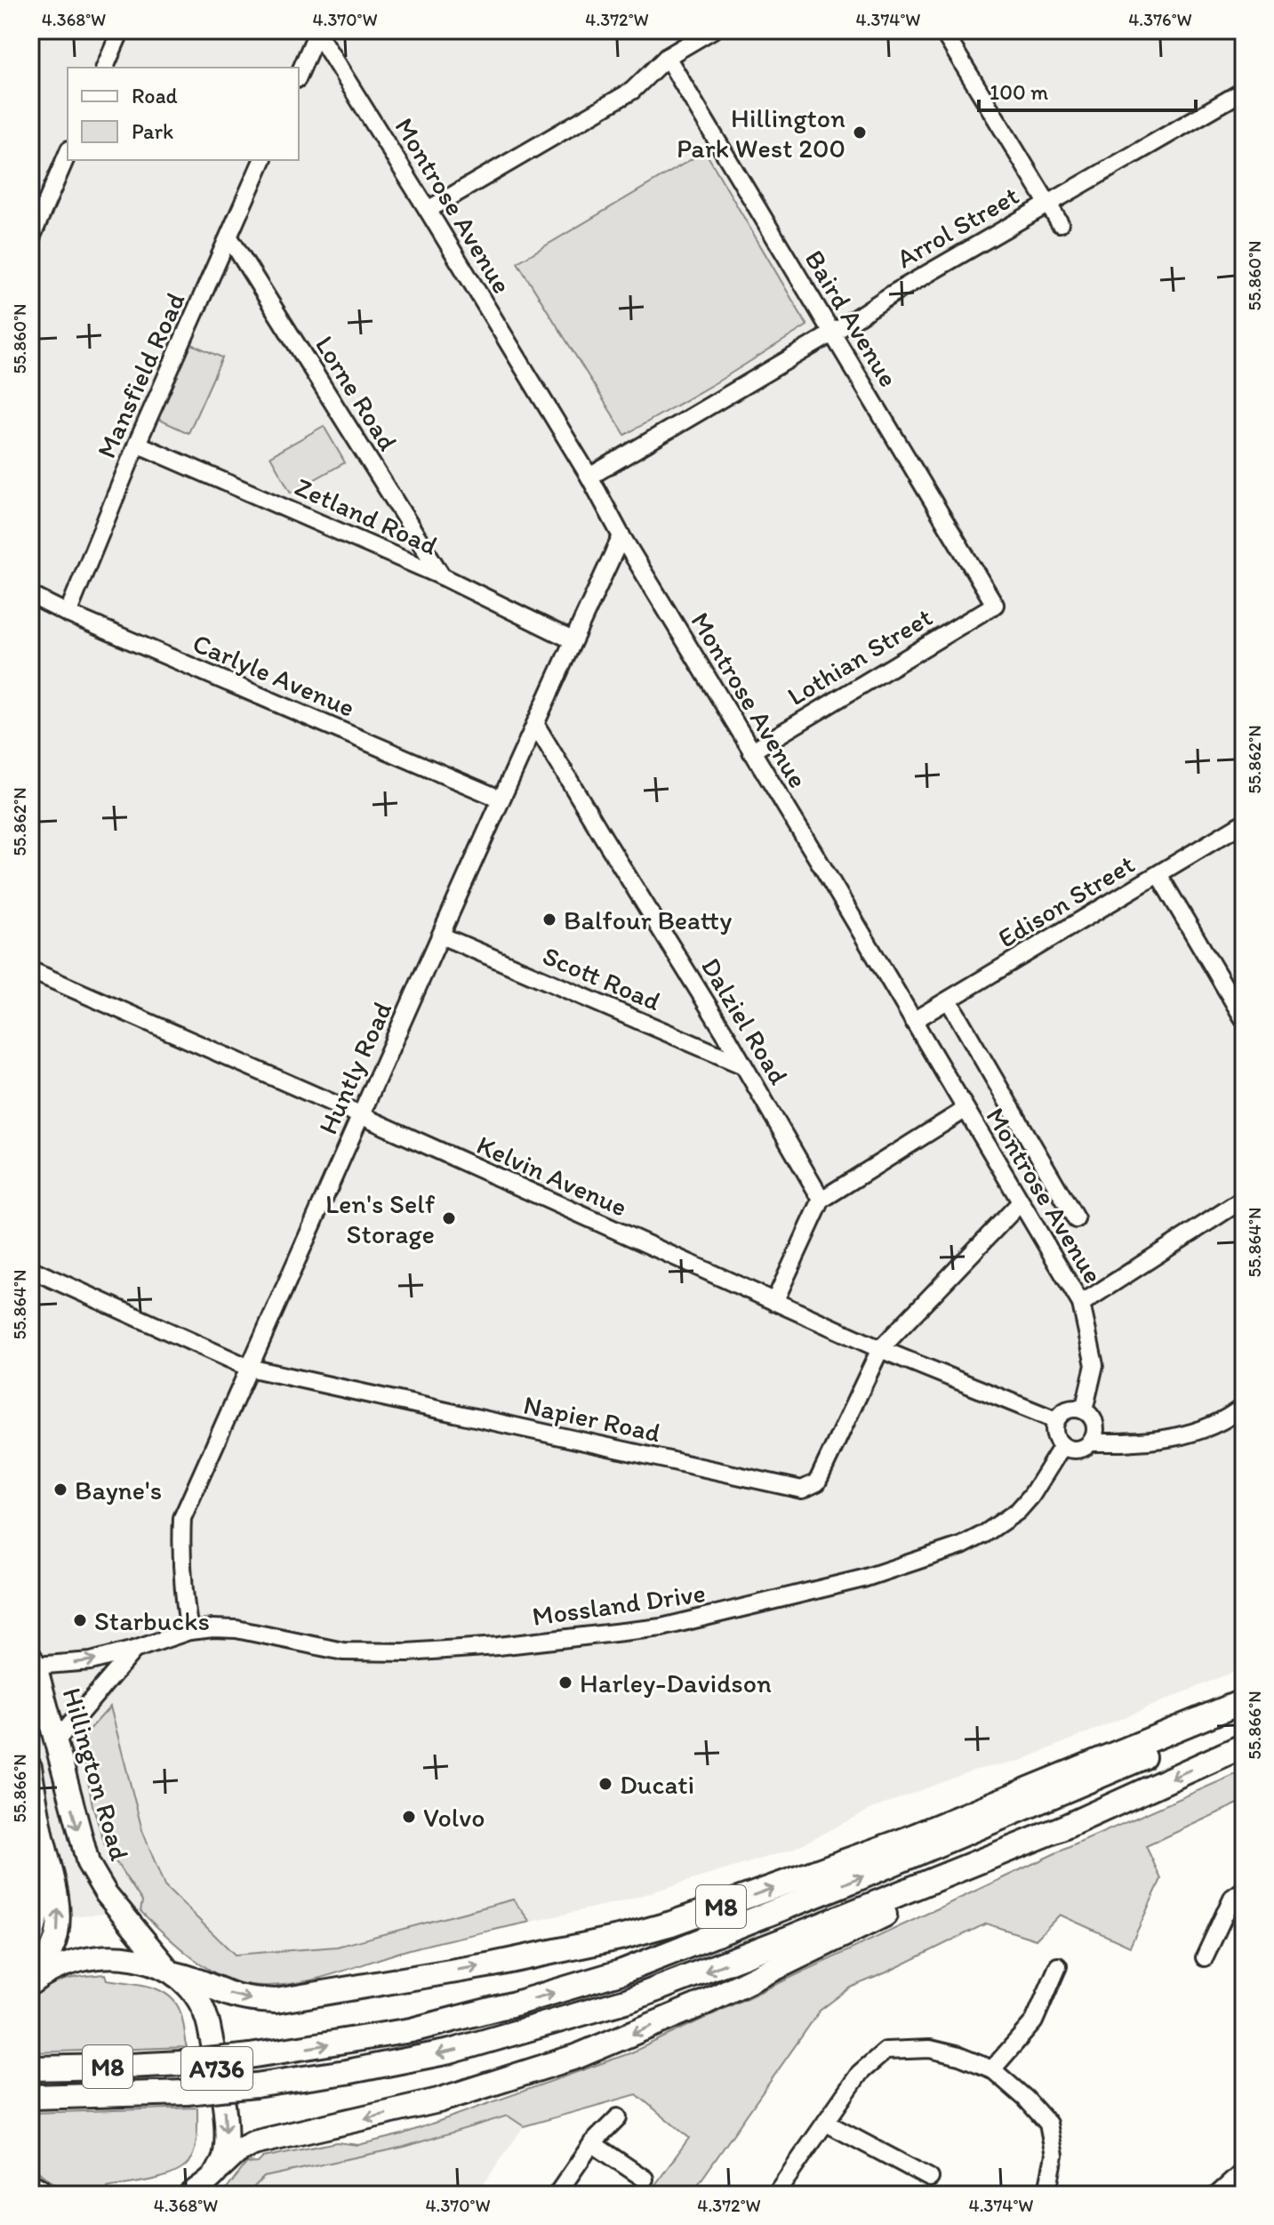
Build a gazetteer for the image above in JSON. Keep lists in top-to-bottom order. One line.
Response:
{"streets":{"highway":["M8"],"main road":["Hillington Road","A736"],"street":["Montrose Avenue","Arrol Street","Baird Avenue","Mansfield Road","Lorne Road","Zetland Road","Lothian Street","Carlyle Avenue","Edison Street","Scott Road","Dalziel Road","Huntly Road","Kelvin Avenue","Napier Road","Mossland Drive"]},"crossings":[["Montrose Avenue","Arrol Street"],["Montrose Avenue","Lothian Street"],["Montrose Avenue","Edison Street"],["Montrose Avenue","Huntly Road"],["Montrose Avenue","Kelvin Avenue"],["Montrose Avenue","Napier Road"],["Montrose Avenue","Mossland Drive"],["Arrol Street","Baird Avenue"],["Baird Avenue","Lothian Street"],["Mansfield Road","Lorne Road"],["Mansfield Road","Zetland Road"],["Mansfield Road","Carlyle Avenue"],["Lorne Road","Zetland Road"],["Zetland Road","Huntly Road"],["Carlyle Avenue","Huntly Road"],["Scott Road","Dalziel Road"],["Scott Road","Huntly Road"],["Dalziel Road","Huntly Road"],["Huntly Road","Kelvin Avenue"],["Huntly Road","Napier Road"],["Huntly Road","Mossland Drive"],["Kelvin Avenue","Napier Road"],["Kelvin Avenue","Mossland Drive"],["Mossland Drive","Hillington Road"],["Hillington Road","M8"],["Hillington Road","A736"],["M8","A736"]],"one_way":["Hillington Road"],"places":["Hillington Park West 200","Balfour Beatty","Len's Self Storage","Bayne's","Starbucks","Harley-Davidson","Ducati","Volvo"],"legend":["Road","Park"],"scale_bar":"100 m","coordinates":["4.368°W","4.370°W","4.372°W","4.374°W","4.376°W","55.860°N","55.862°N","55.864°N","55.866°N"]}
